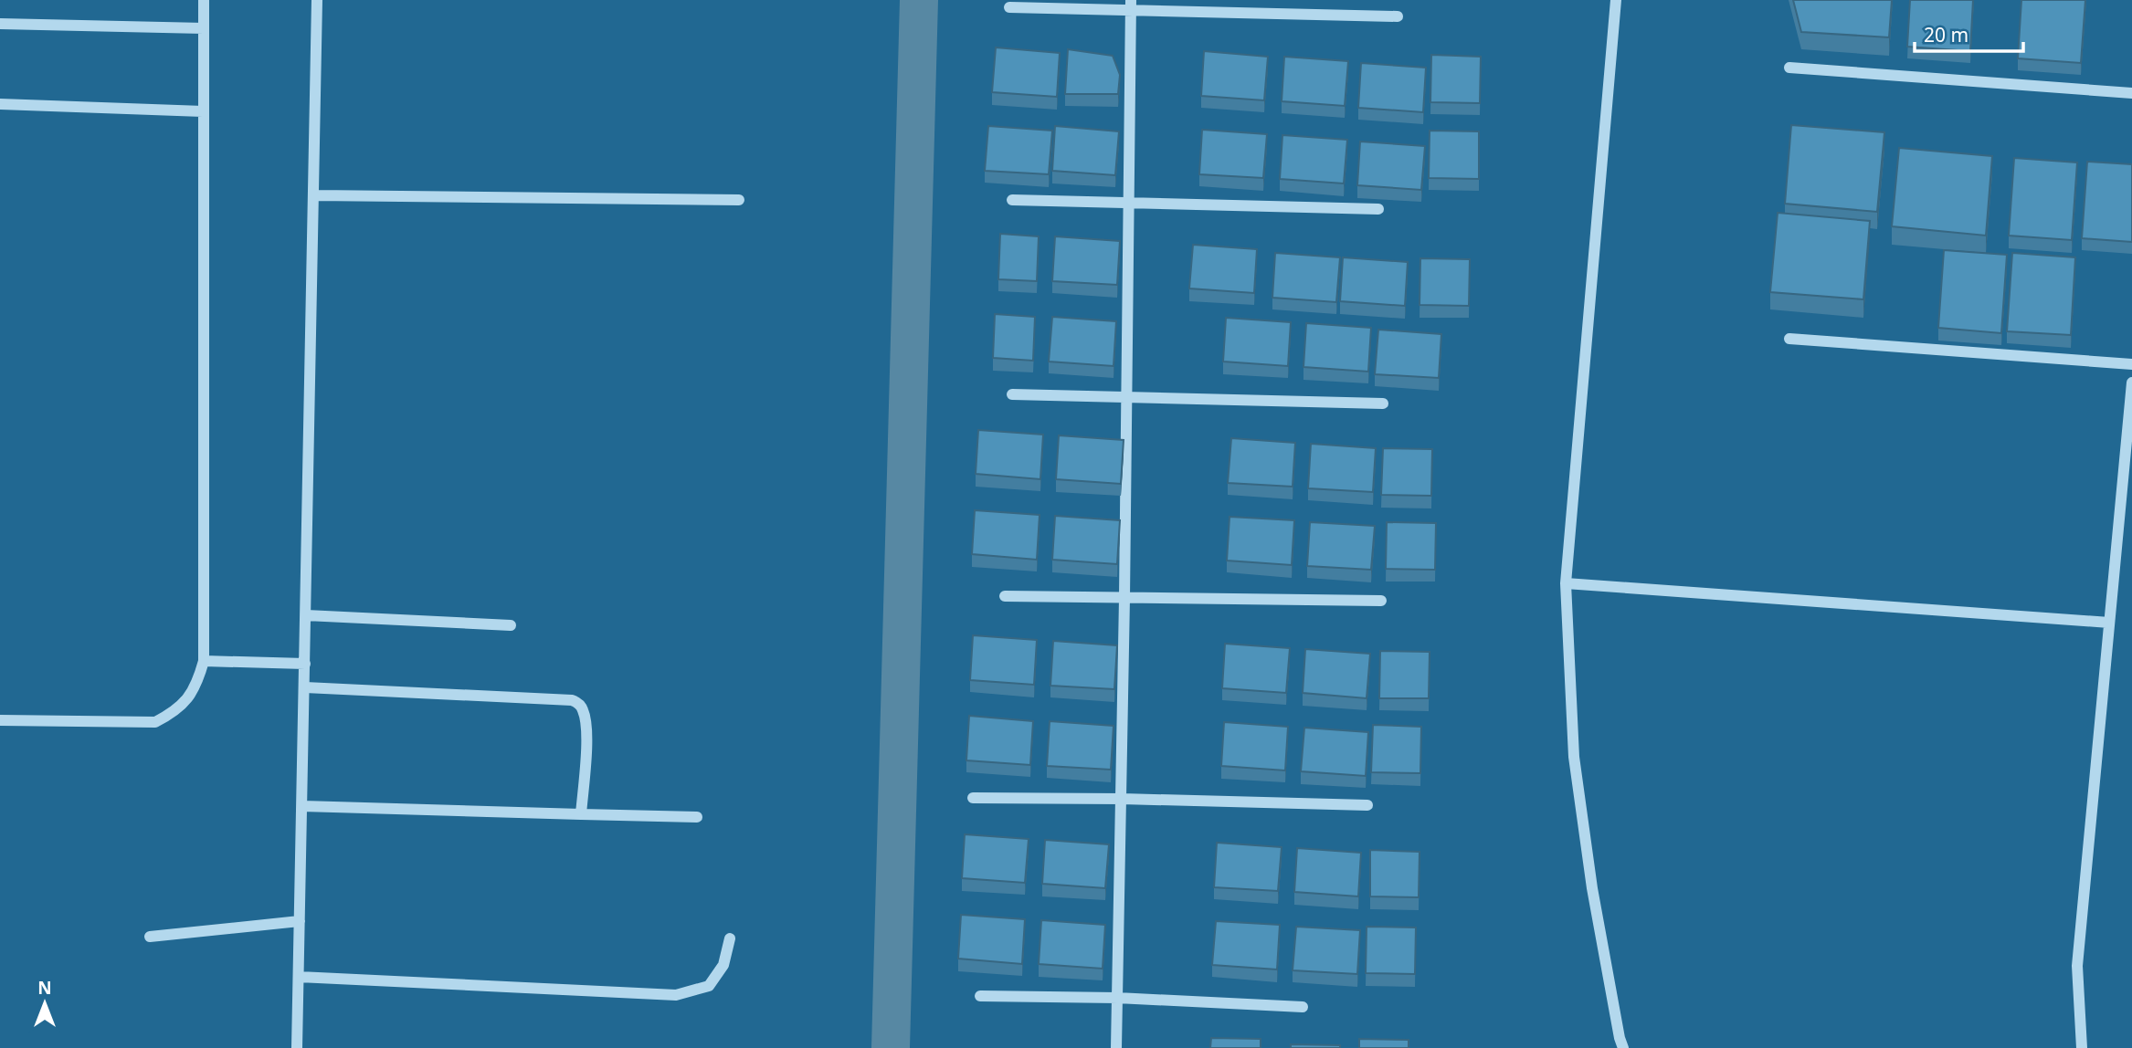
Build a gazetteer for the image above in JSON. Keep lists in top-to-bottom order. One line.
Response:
{"scale_bar":"20 m","north":"top"}
